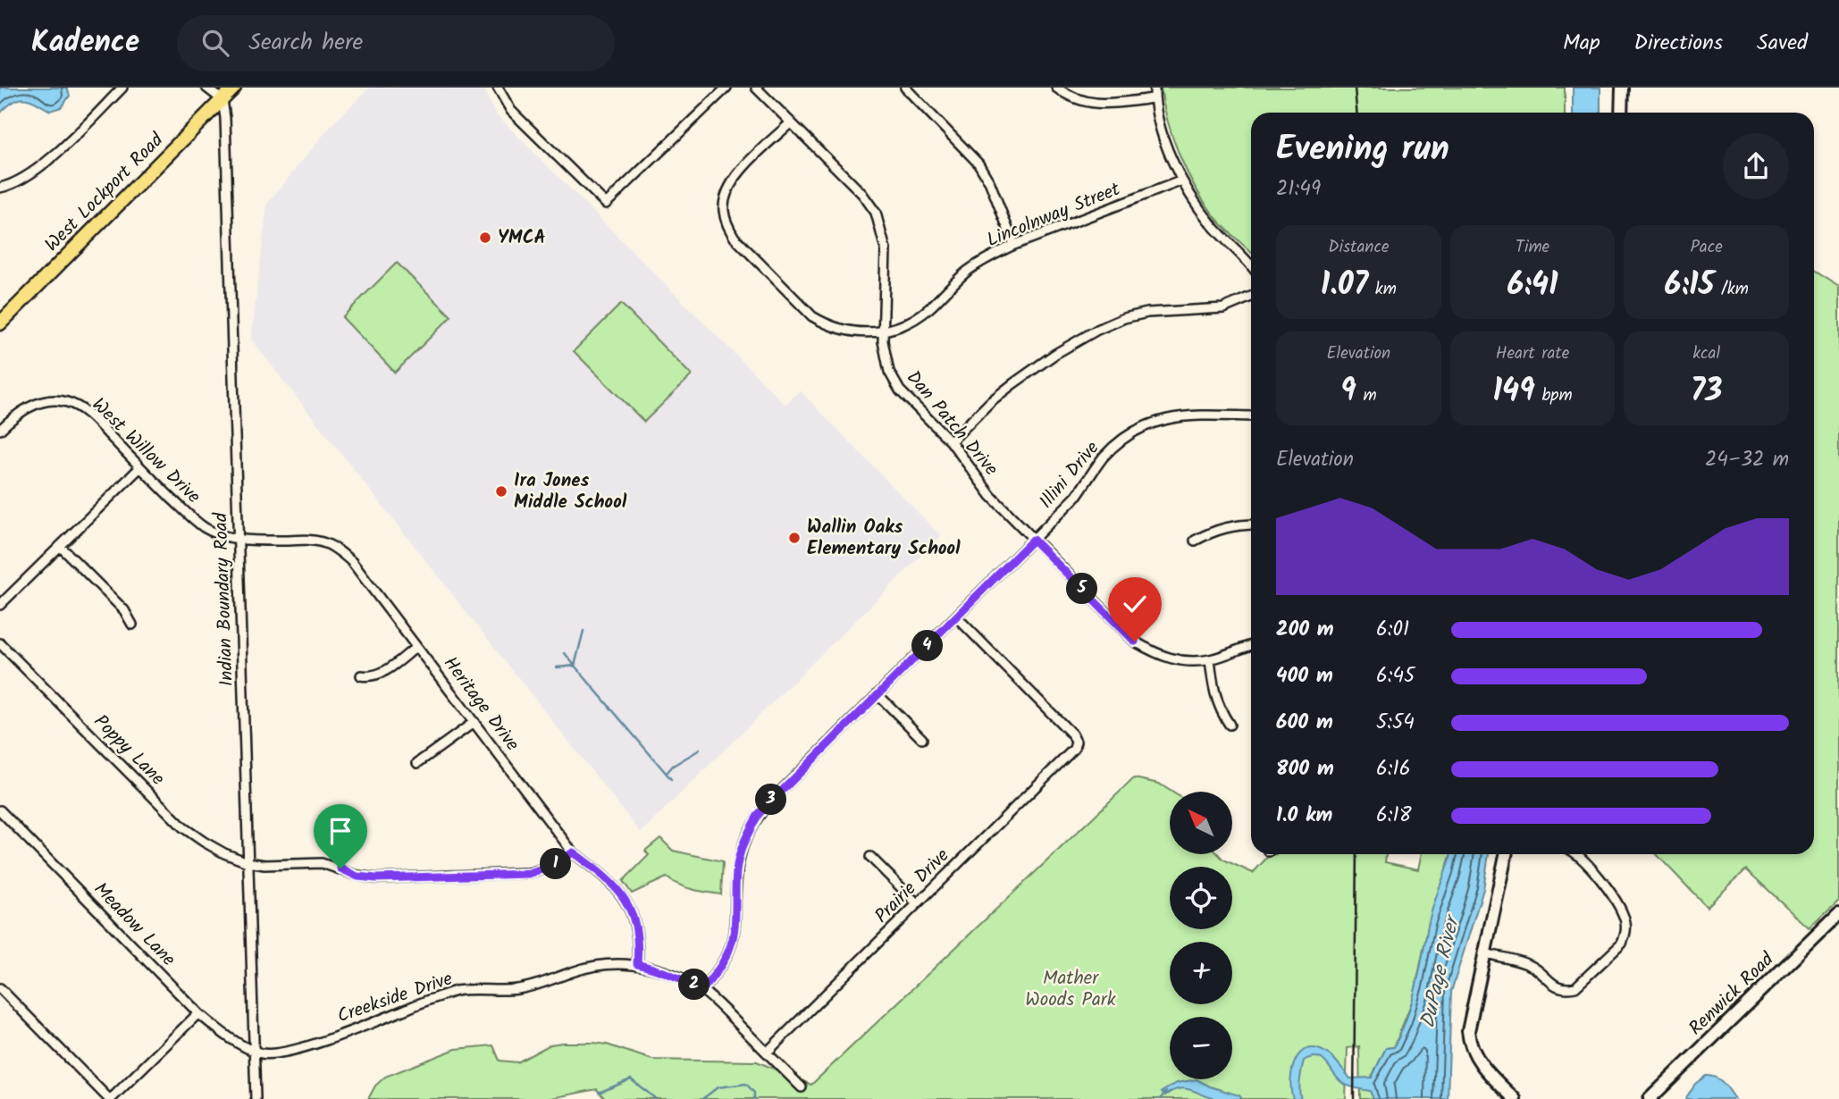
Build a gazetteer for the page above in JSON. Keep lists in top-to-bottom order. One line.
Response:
{"streets":{"main road":["West Lockport Road"],"street":["Lincolnway Street","Dan Patch Drive","West Willow Drive","Illini Drive","Indian Boundary Road","Heritage Drive","Poppy Lane","Prairie Drive","Meadow Lane","Renwick Road","Creekside Drive"]},"crossings":[["West Lockport Road","Indian Boundary Road"],["Lincolnway Street","Dan Patch Drive"],["Dan Patch Drive","Illini Drive"],["West Willow Drive","Indian Boundary Road"],["West Willow Drive","Heritage Drive"],["Illini Drive","Prairie Drive"],["Illini Drive","Creekside Drive"],["Indian Boundary Road","Heritage Drive"],["Indian Boundary Road","Poppy Lane"],["Indian Boundary Road","Meadow Lane"],["Indian Boundary Road","Creekside Drive"],["Heritage Drive","Poppy Lane"],["Heritage Drive","Creekside Drive"],["Prairie Drive","Creekside Drive"],["Meadow Lane","Creekside Drive"]],"water":["DuPage River"],"parks":["Mather Woods Park"],"places":["YMCA","Ira Jones Middle School","Wallin Oaks Elementary School"],"north":"top left","page":{"header":"Kadence","search":"Search here","nav":["Map","Directions","Saved"],"heading":["Evening run","21:49"],"stats":[["Distance","1.07 km"],["Time","6:41"],["Pace","6:15 /km"],["Elevation","9 m"],["Heart rate","149 bpm"],["kcal","73"]],"chart":["Elevation","24–32 m"],"pins":["5","4","3","1","2"],"list":[{"name":"200 m","note":"6:01"},{"name":"400 m","note":"6:45"},{"name":"600 m","note":"5:54"},{"name":"800 m","note":"6:16"},{"name":"1.0 km","note":"6:18"}],"map_buttons":["+","−"]}}
